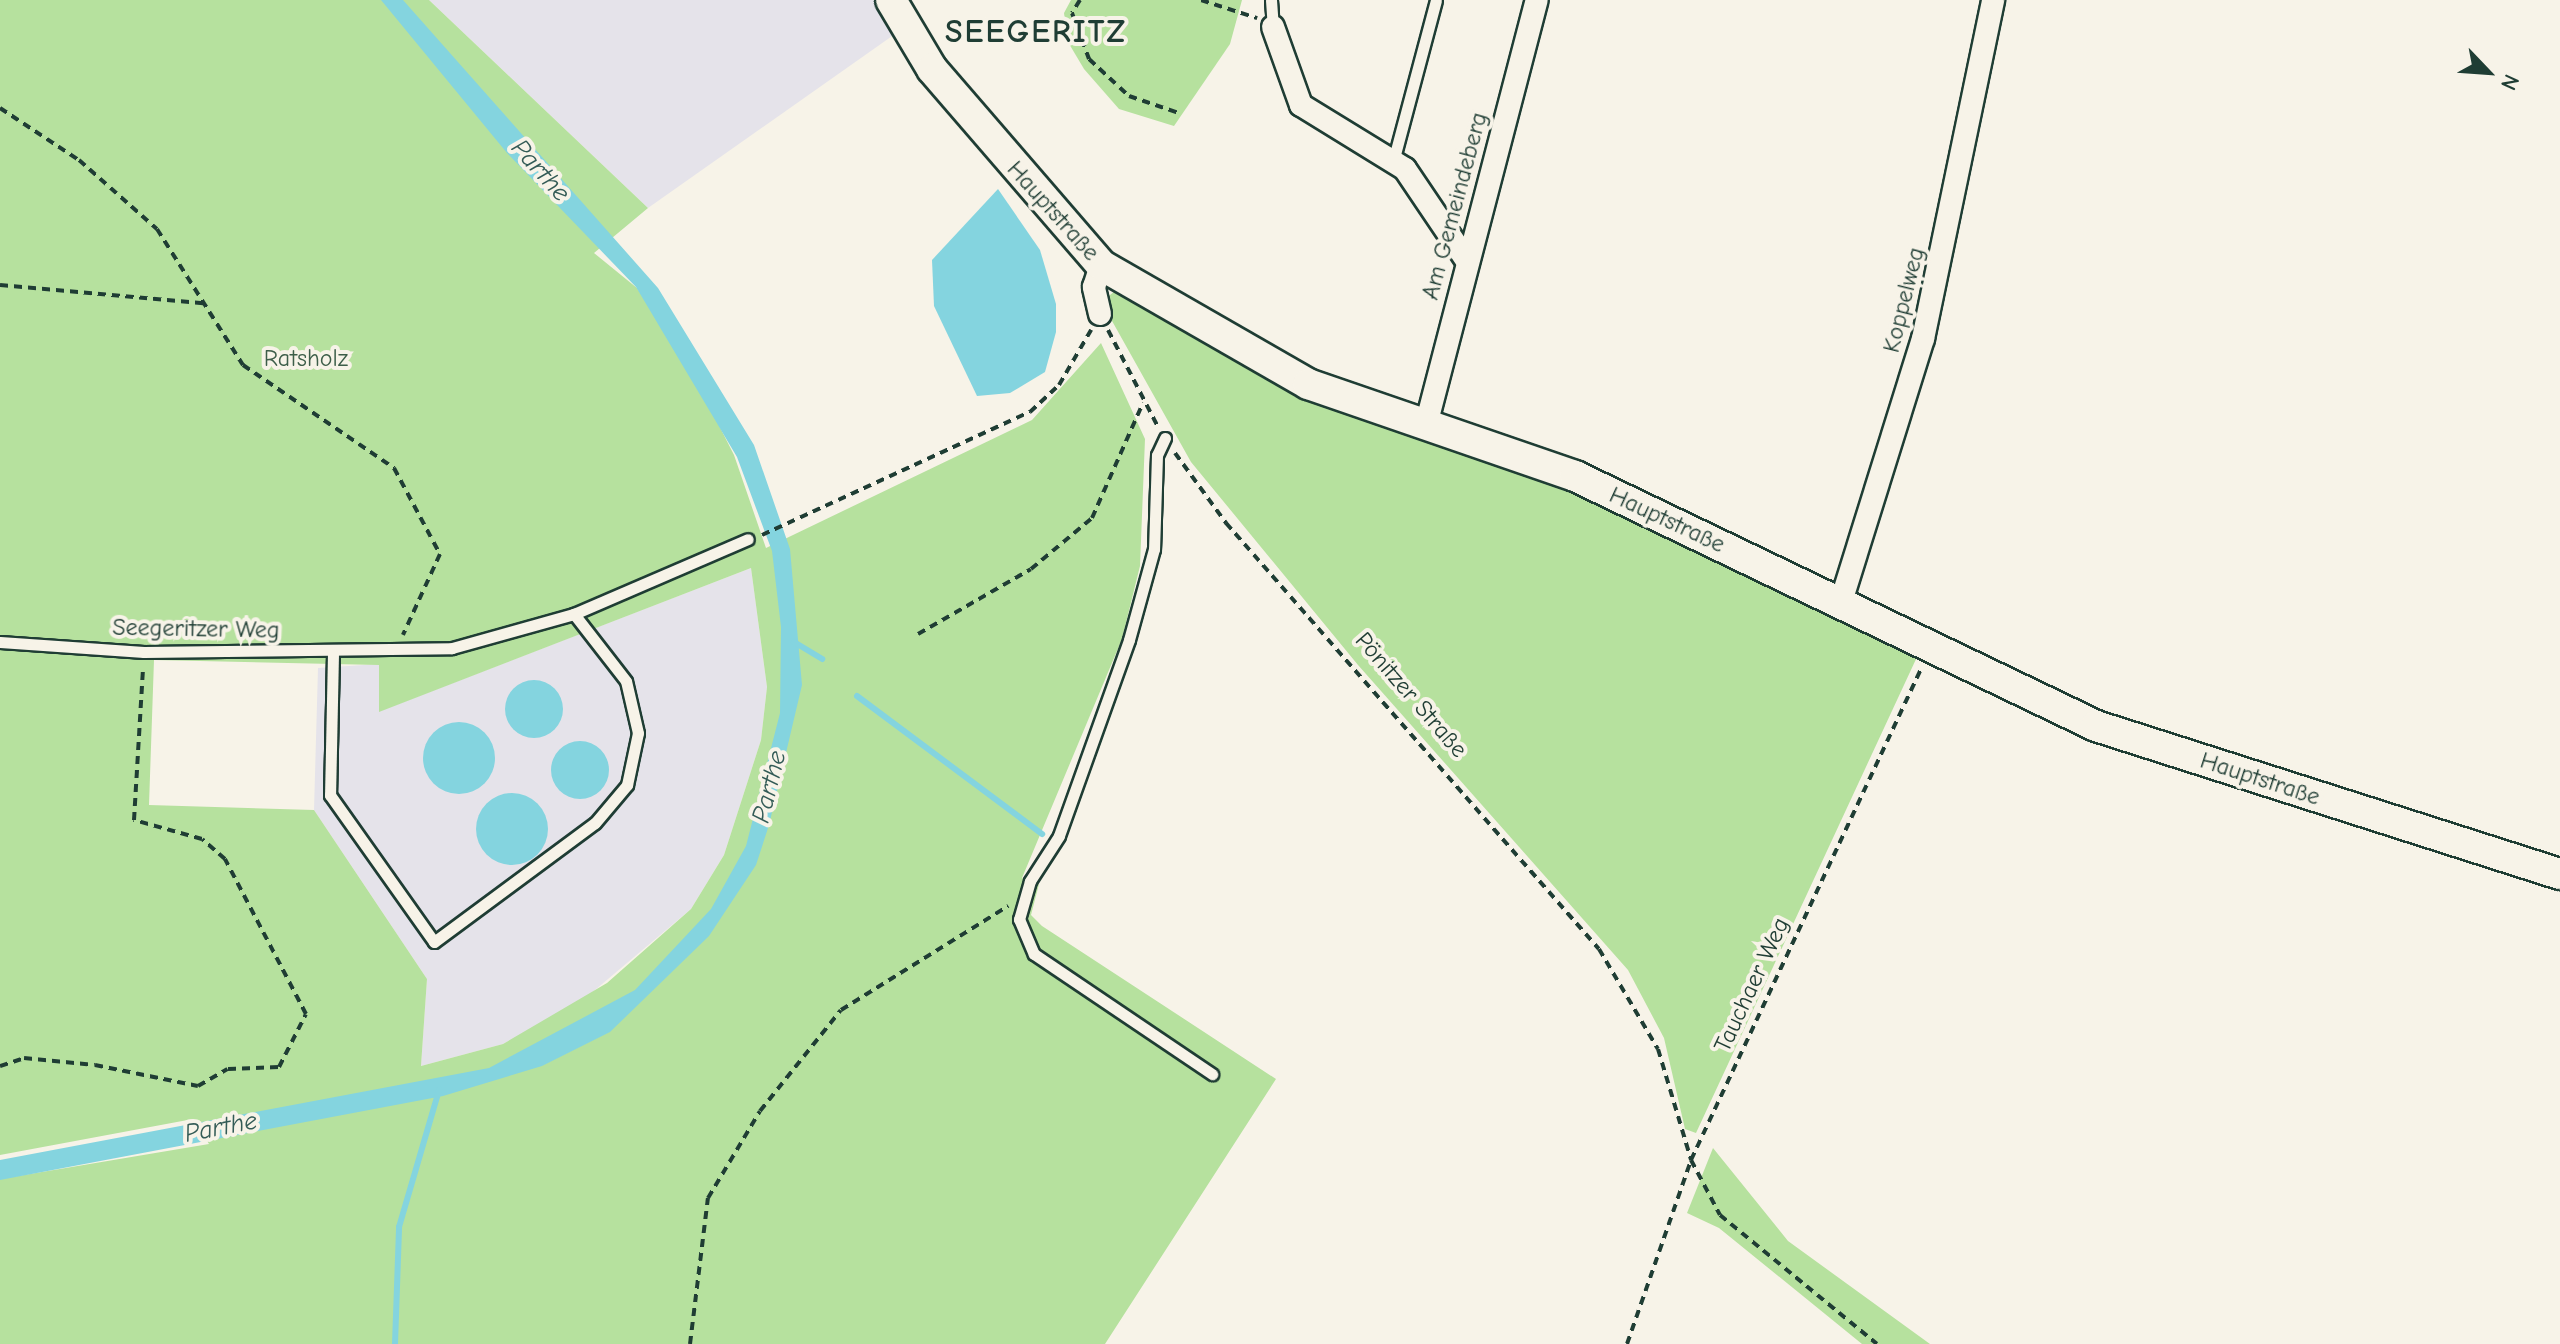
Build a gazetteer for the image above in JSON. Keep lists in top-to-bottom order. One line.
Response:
{"streets":{"street":["Am Gemeindeberg","Hauptstraße","Koppelweg"],"lane":["Seegeritzer Weg"],"path":["Pönitzer Straße","Tauchaer Weg"]},"crossings":[["Am Gemeindeberg","Hauptstraße"],["Hauptstraße","Koppelweg"],["Hauptstraße","Tauchaer Weg"],["Pönitzer Straße","Tauchaer Weg"]],"districts":["SEEGERITZ"],"water":["Parthe"],"parks":["Ratsholz"],"north":"bottom right"}
